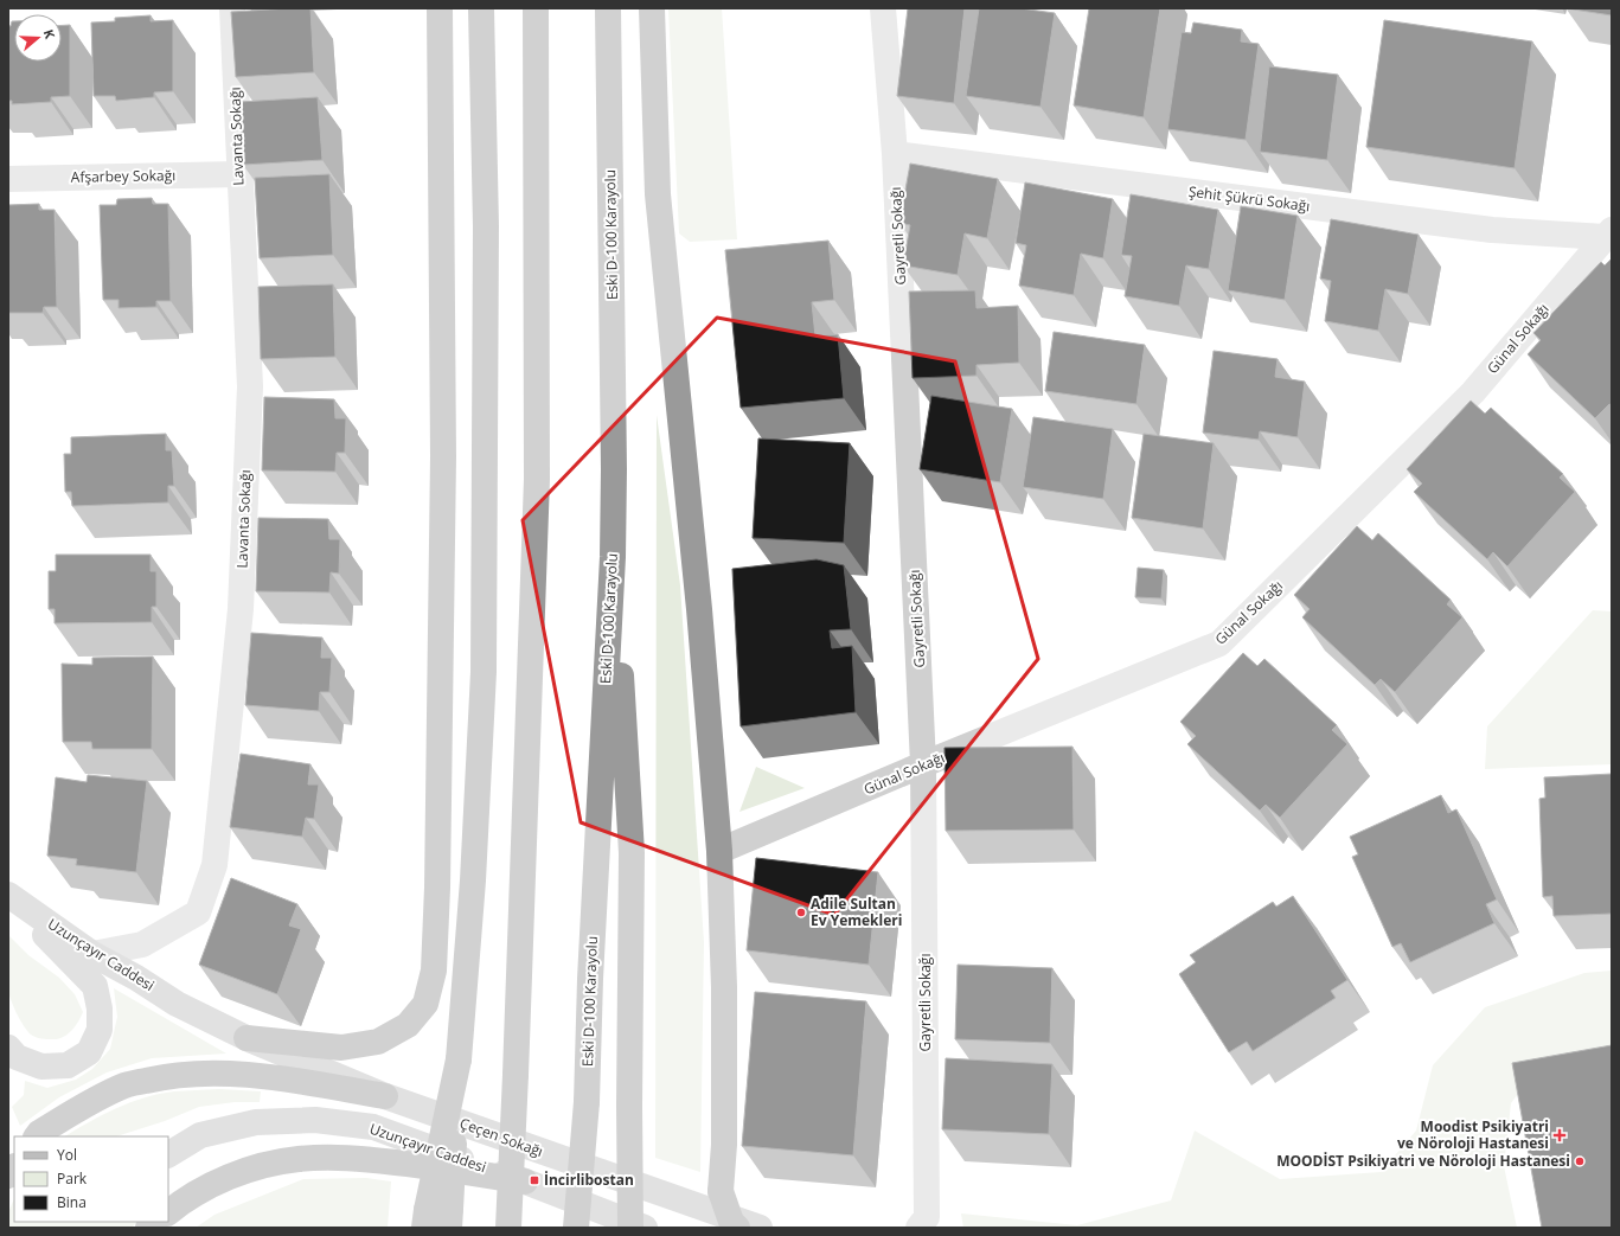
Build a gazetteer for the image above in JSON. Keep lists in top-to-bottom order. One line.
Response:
{"streets":{"highway":["Eski D-100 Karayolu"],"main road":["Uzunçayır Caddesi","Çeçen Sokağı"],"street":["Lavanta Sokağı","Afşarbey Sokağı","Şehit Şükrü Sokağı","Gayretli Sokağı","Günal Sokağı"]},"crossings":[["Lavanta Sokağı","Afşarbey Sokağı"],["Lavanta Sokağı","Uzunçayır Caddesi"],["Şehit Şükrü Sokağı","Gayretli Sokağı"],["Şehit Şükrü Sokağı","Günal Sokağı"],["Gayretli Sokağı","Günal Sokağı"],["Uzunçayır Caddesi","Çeçen Sokağı"]],"places":{"other":["Adile Sultan Ev Yemekleri","MOODİST Psikiyatri ve Nöroloji Hastanesi"],"health":["Moodist Psikiyatri ve Nöroloji Hastanesi"],"transit":["İncirlibostan"]},"legend":["Yol","Park","Bina"],"north":"right"}
